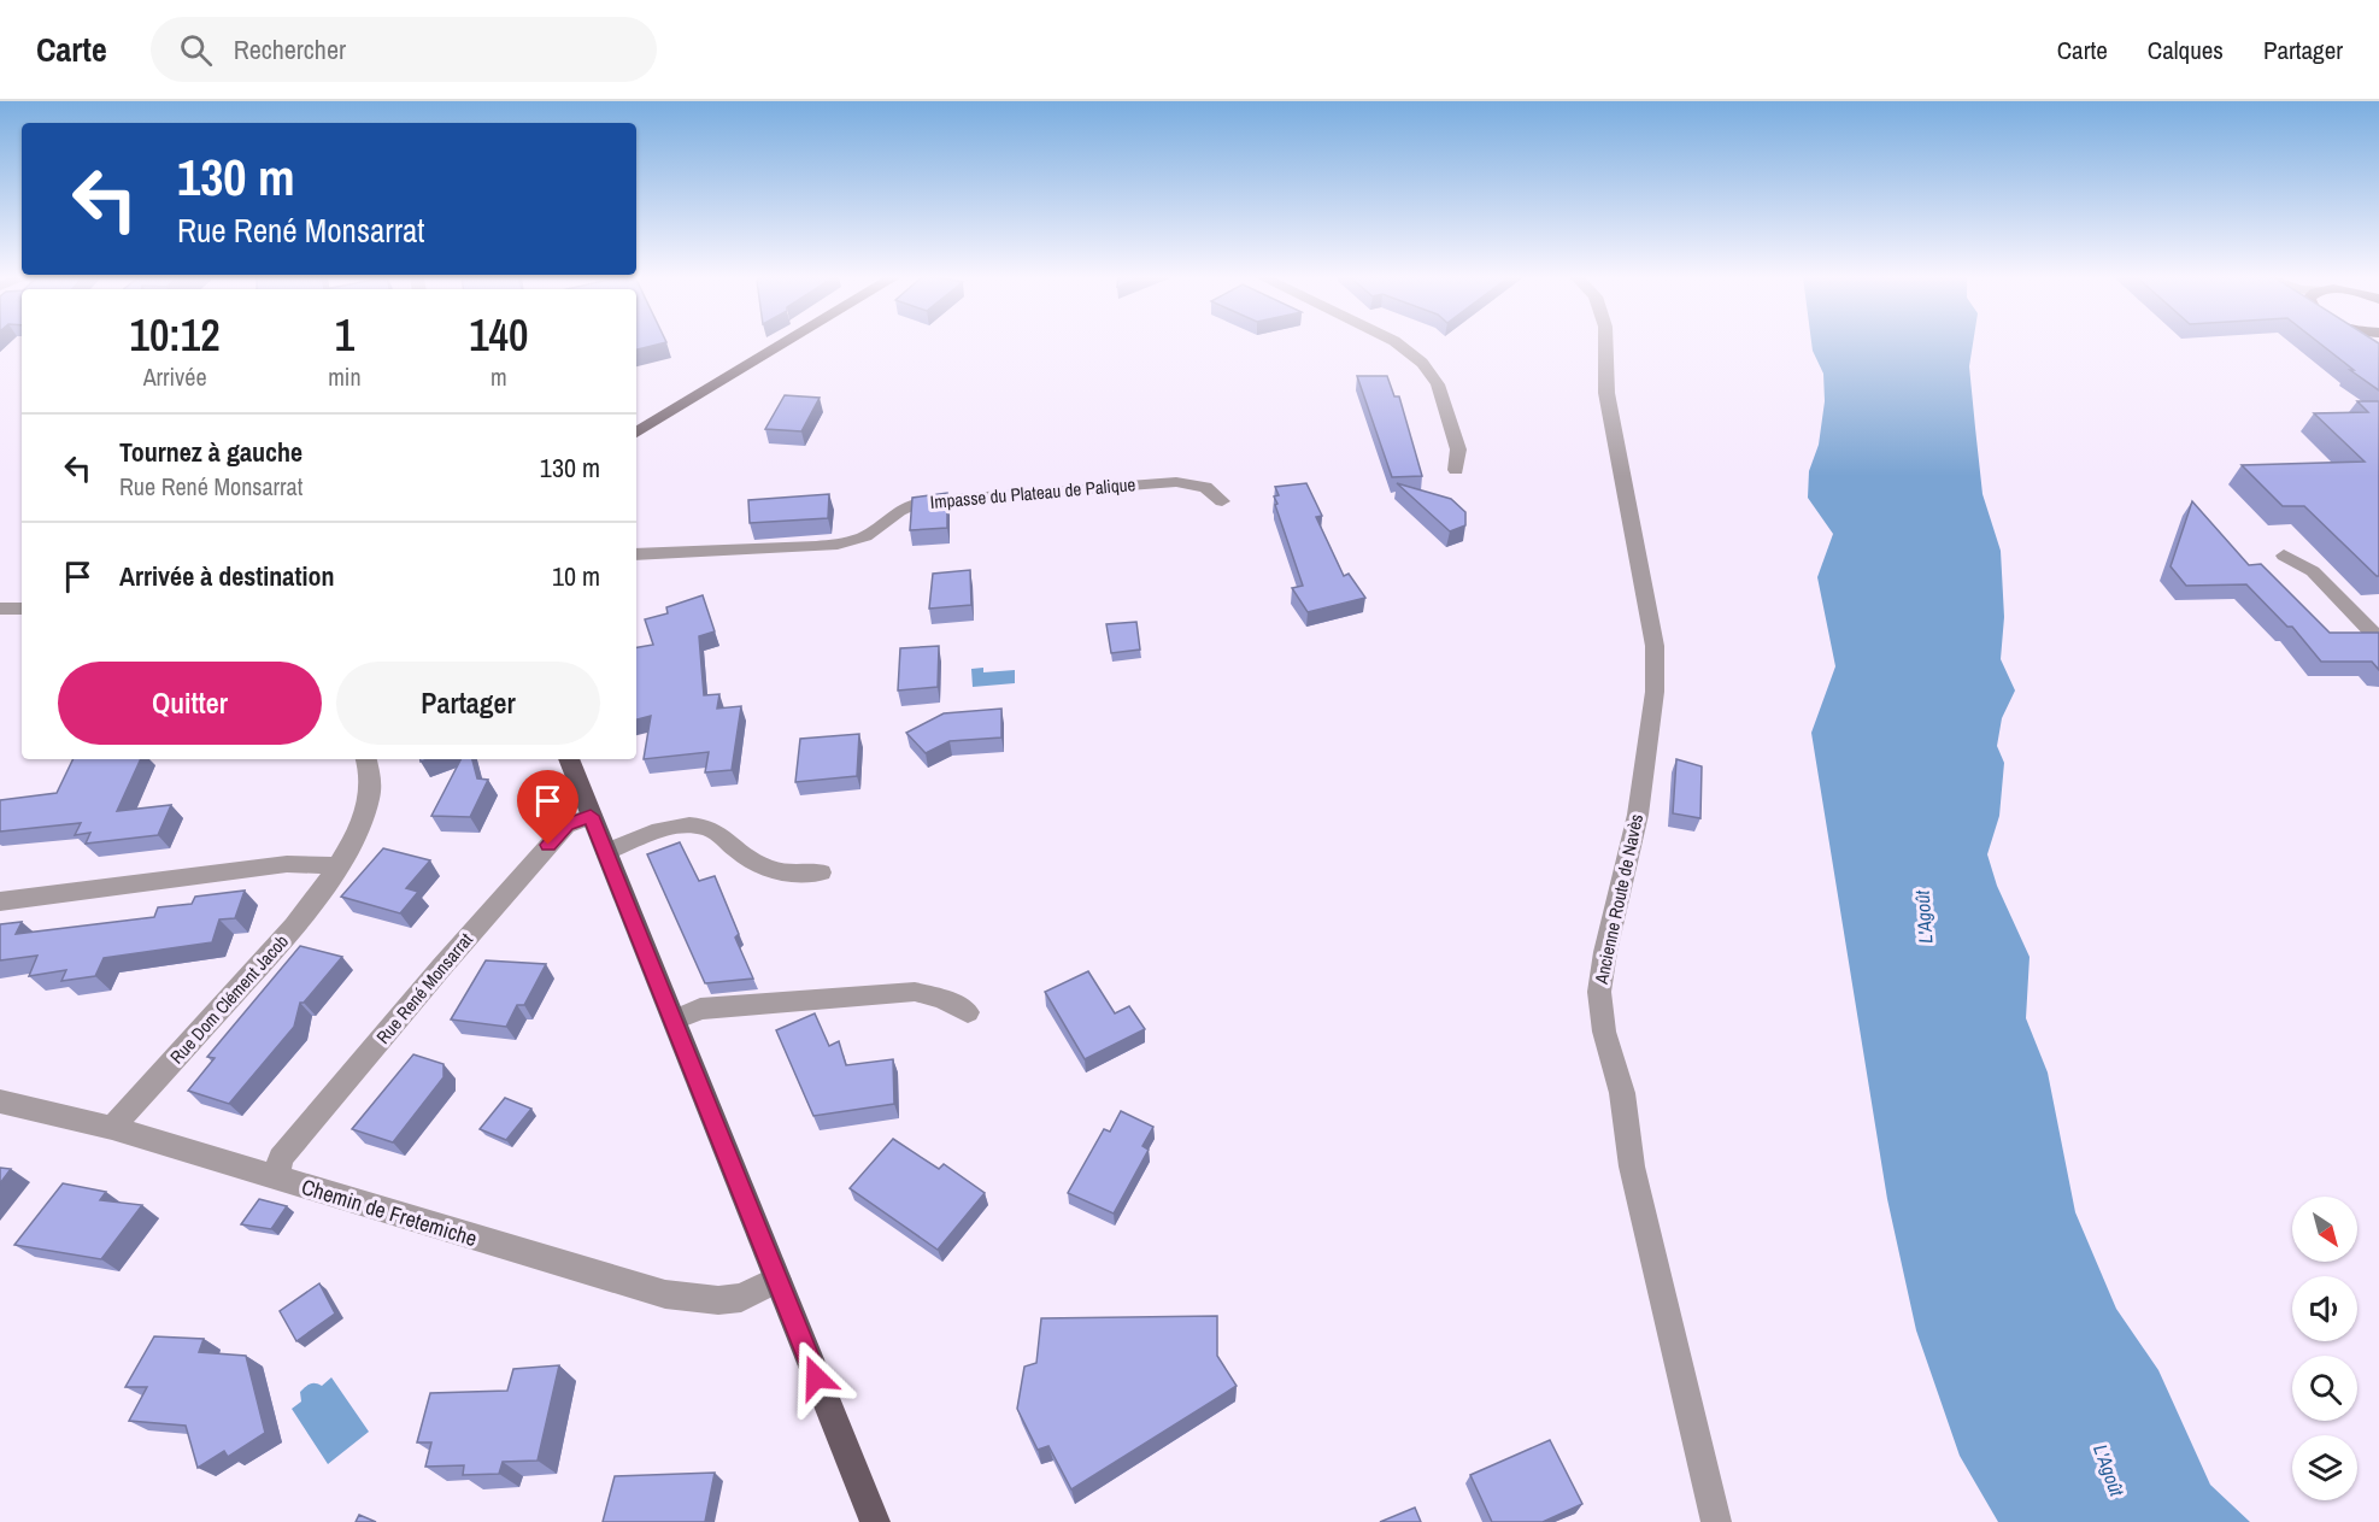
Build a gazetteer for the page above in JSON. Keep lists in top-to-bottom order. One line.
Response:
{"streets":{"street":["Impasse du Plateau de Palique","Ancienne Route de Navès","Rue René Monsarrat","Rue Dom Clément Jacob","Chemin de Fretemiche"]},"crossings":[["Rue René Monsarrat","Chemin de Fretemiche"],["Rue Dom Clément Jacob","Chemin de Fretemiche"]],"water":["L'Agoût"],"north":"bottom right","page":{"header":"Carte","search":"Rechercher","nav":["Carte","Calques","Partager"],"turn":["130 m","Rue René Monsarrat"],"eta":["10:12","Arrivée","1","min","140","m"],"list":[{"name":"Tournez à gauche","note":"Rue René Monsarrat","value":"130 m"},{"name":"Arrivée à destination","value":"10 m"}],"buttons":["Quitter","Partager"]}}
